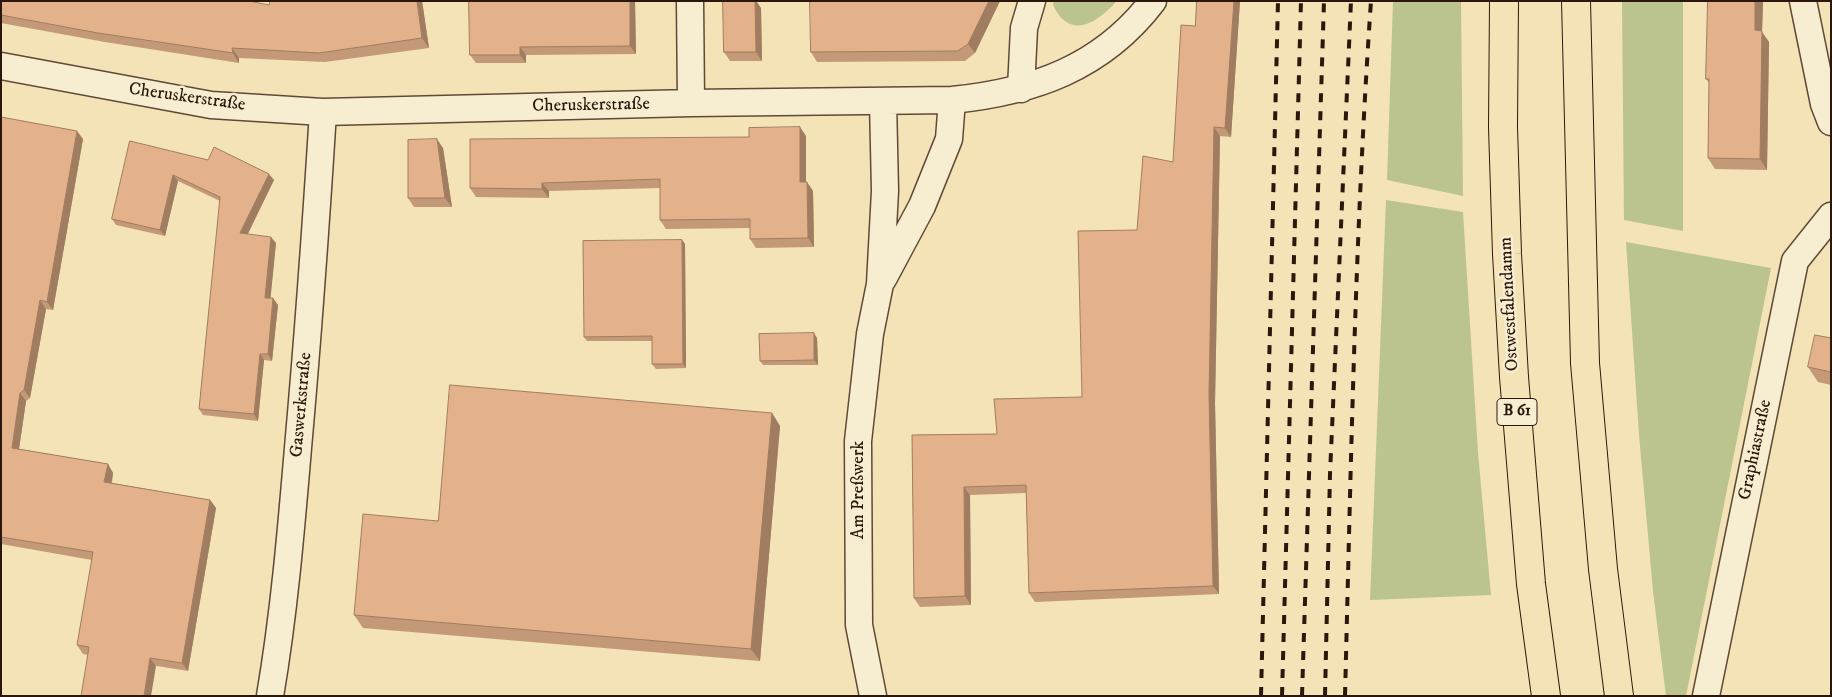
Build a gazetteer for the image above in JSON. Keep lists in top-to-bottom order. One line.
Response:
{"streets":{"highway":["Ostwestfalendamm","B 61"],"street":["Cheruskerstraße","Gaswerkstraße","Graphiastraße","Am Preßwerk"]},"crossings":[["Cheruskerstraße","Gaswerkstraße"],["Cheruskerstraße","Am Preßwerk"]]}
